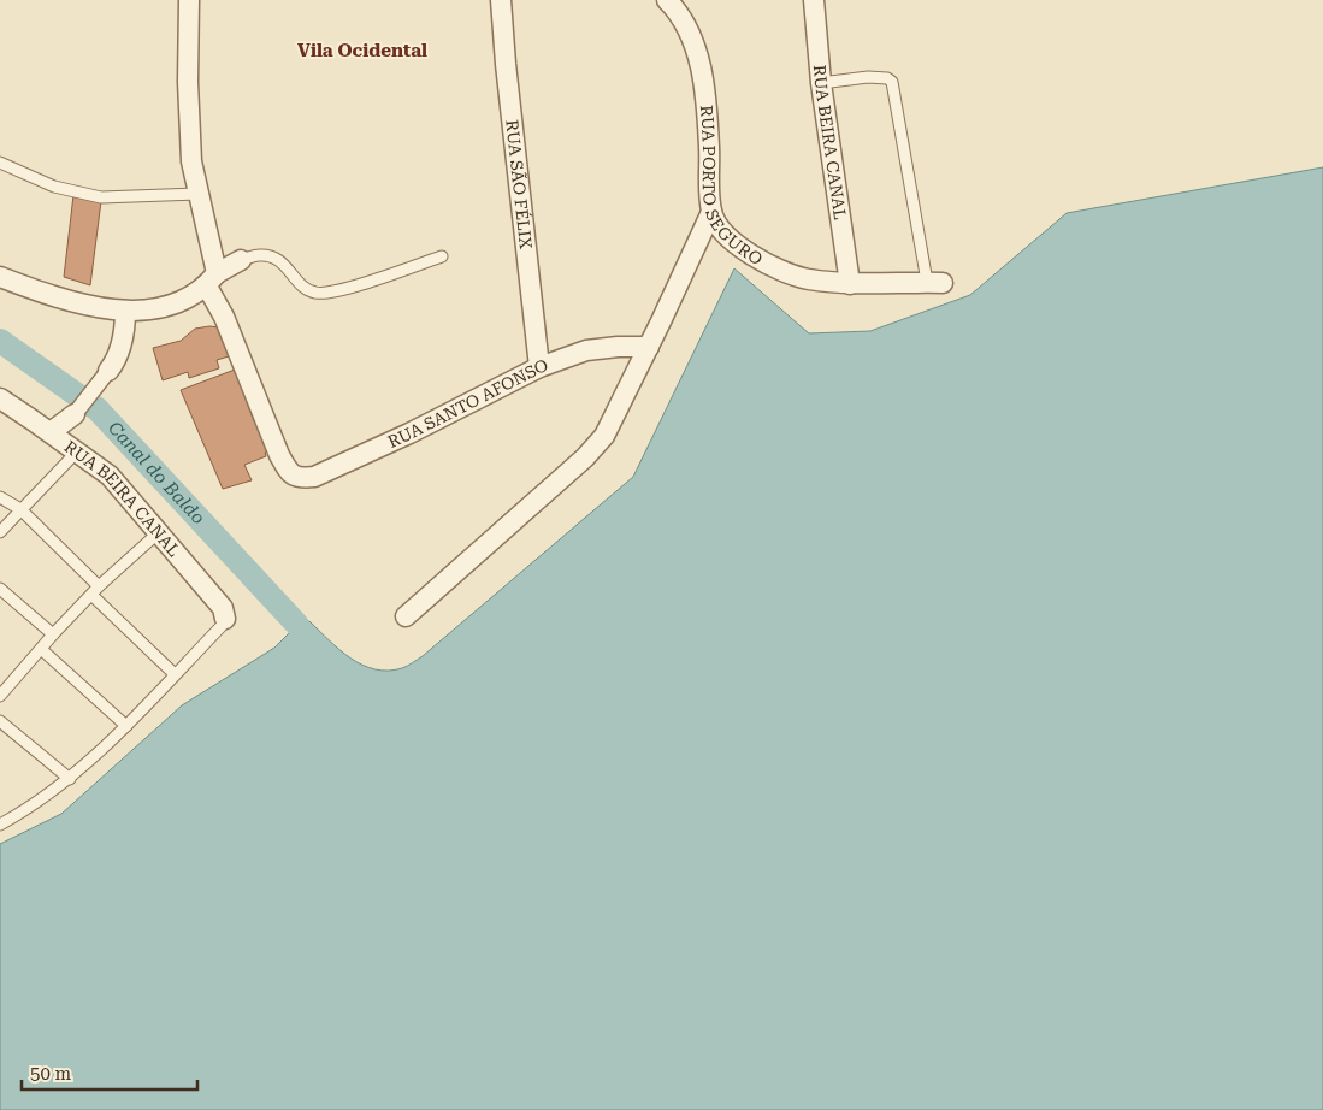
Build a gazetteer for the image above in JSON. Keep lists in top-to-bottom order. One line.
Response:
{"streets":{"street":["RUA BEIRA CANAL","RUA PORTO SEGURO","RUA SÃO FÉLIX","RUA SANTO AFONSO"]},"crossings":[["RUA BEIRA CANAL","RUA PORTO SEGURO"],["RUA SÃO FÉLIX","RUA SANTO AFONSO"]],"districts":["Vila Ocidental"],"water":["Canal do Baldo"],"scale_bar":"50 m"}
